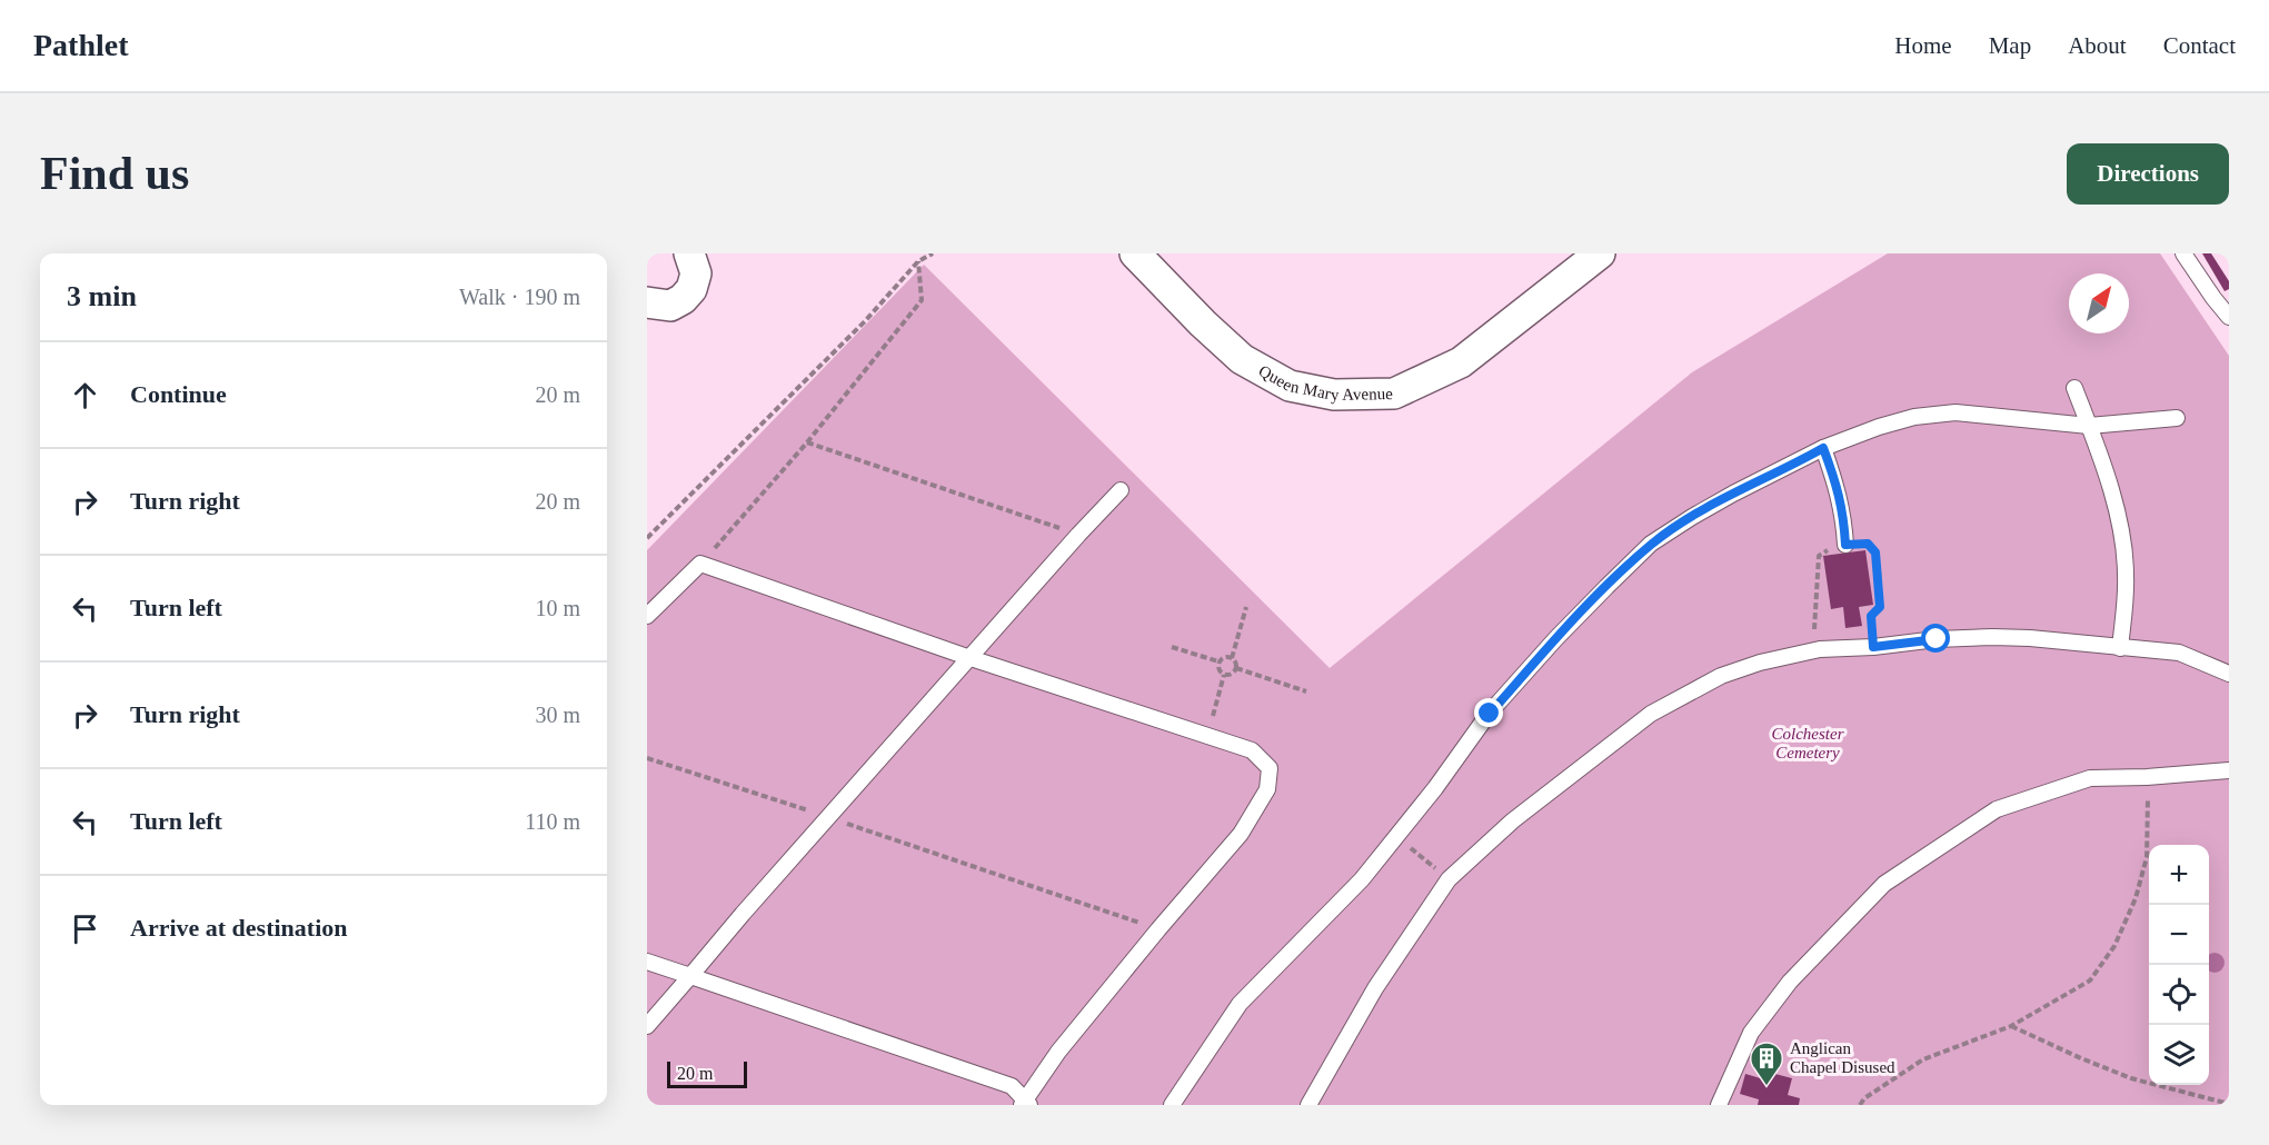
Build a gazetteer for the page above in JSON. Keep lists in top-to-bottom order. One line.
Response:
{"streets":{"street":["Queen Mary Avenue"]},"parks":["Colchester Cemetery"],"places":{"building":["Anglican Chapel Disused"]},"scale_bar":"20 m","north":"top right","page":{"header":"Pathlet","nav":["Home","Map","About","Contact"],"buttons":"Directions","title":"Find us","heading":["3 min","Walk · 190 m"],"list":[["Continue","20 m"],["Turn right","20 m"],["Turn left","10 m"],["Turn right","30 m"],["Turn left","110 m"],"Arrive at destination"],"map_buttons":["+","−"],"scale":"20 m"}}
